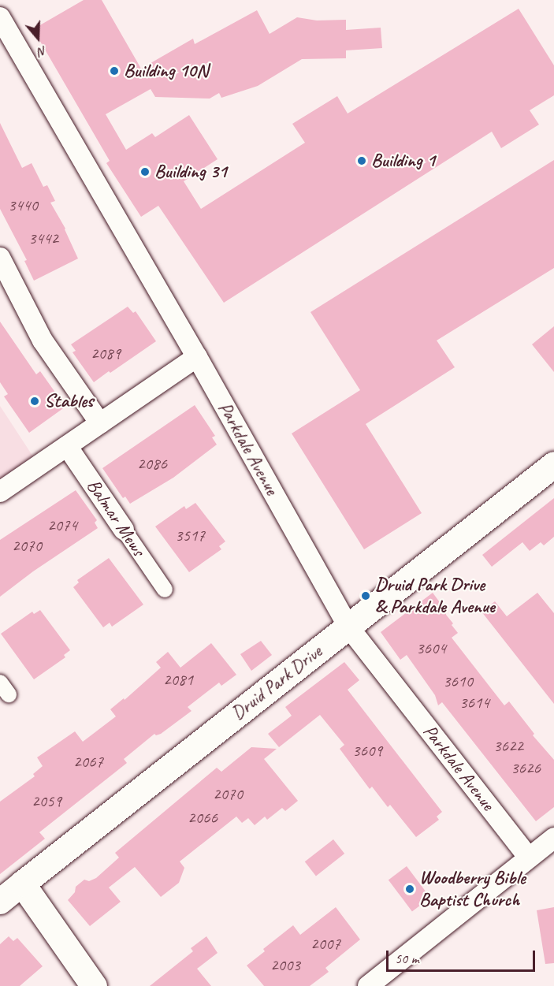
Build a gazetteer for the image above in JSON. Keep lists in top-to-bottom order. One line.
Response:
{"streets":{"main road":["Druid Park Drive"],"street":["Parkdale Avenue","Balmar Mews"]},"crossings":[["Parkdale Avenue","Druid Park Drive"]],"places":["Building 10N","Building 1","Building 31","Stables","Druid Park Drive & Parkdale Avenue","Woodberry Bible Baptist Church"],"house_numbers":["3440","3442","2089","2086","2074","3517","2070","3604","2081","3610","3614","3622","3609","2067","3626","2070","2059","2066","2007","2003"],"scale_bar":"50 m","north":"bottom"}
